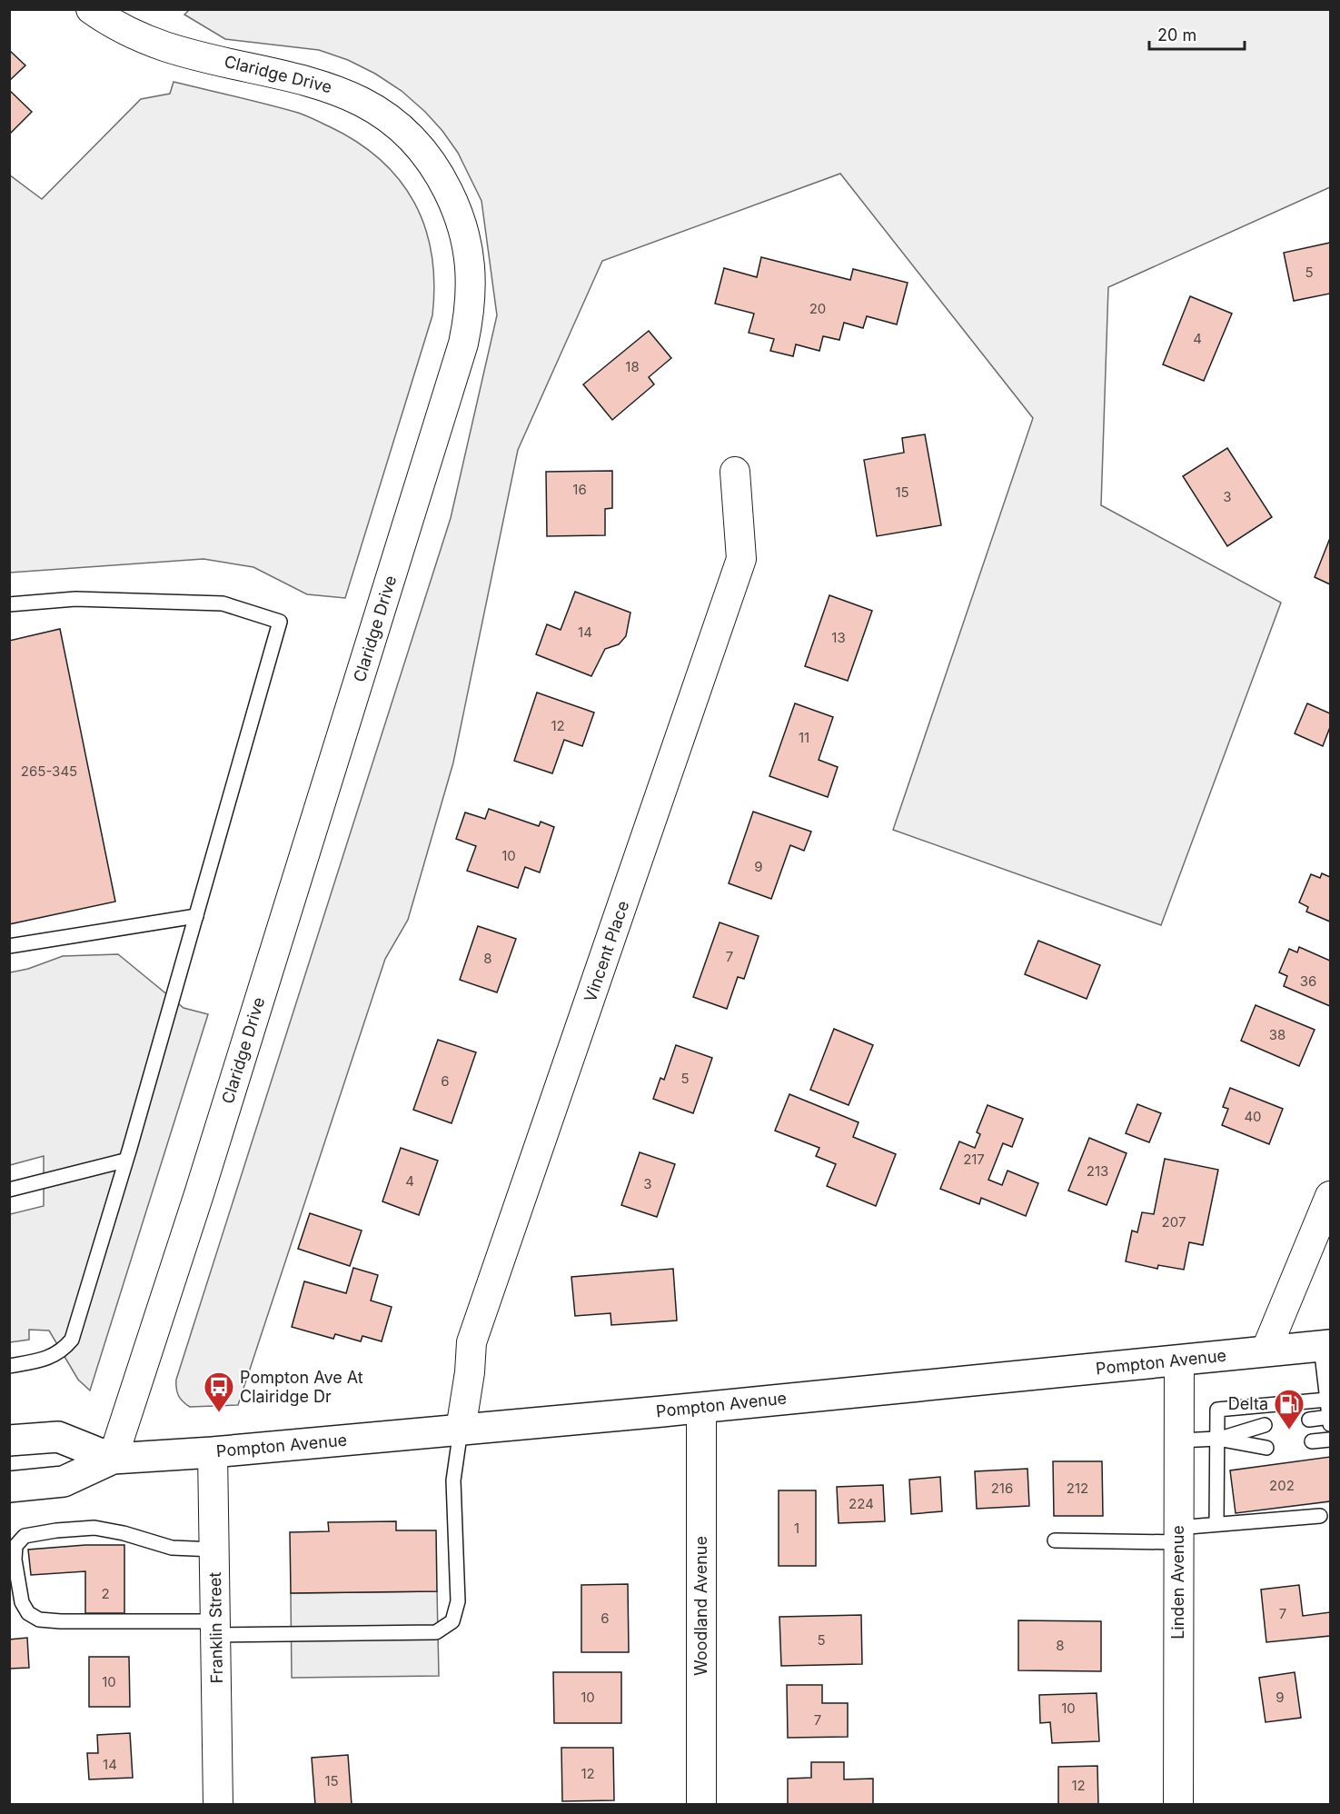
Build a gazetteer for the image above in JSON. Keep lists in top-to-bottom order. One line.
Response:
{"streets":{"main road":["Pompton Avenue"],"street":["Claridge Drive","Vincent Place","Linden Avenue","Woodland Avenue","Franklin Street"]},"crossings":[["Claridge Drive","Pompton Avenue"],["Vincent Place","Pompton Avenue"],["Pompton Avenue","Linden Avenue"],["Pompton Avenue","Woodland Avenue"],["Pompton Avenue","Franklin Street"]],"places":{"bus stop":["Pompton Ave At Clairidge Dr"],"fuel station":["Delta"]},"house_numbers":["5","20","4","18","16","15","3","14","13","12","11","265-345","10","9","7","8","36","38","5","6","40","217","213","4","3","207","202","216","212","224","1","2","7","6","5","8","10","10","9","10","7","14","12","15","12"],"scale_bar":"20 m"}
